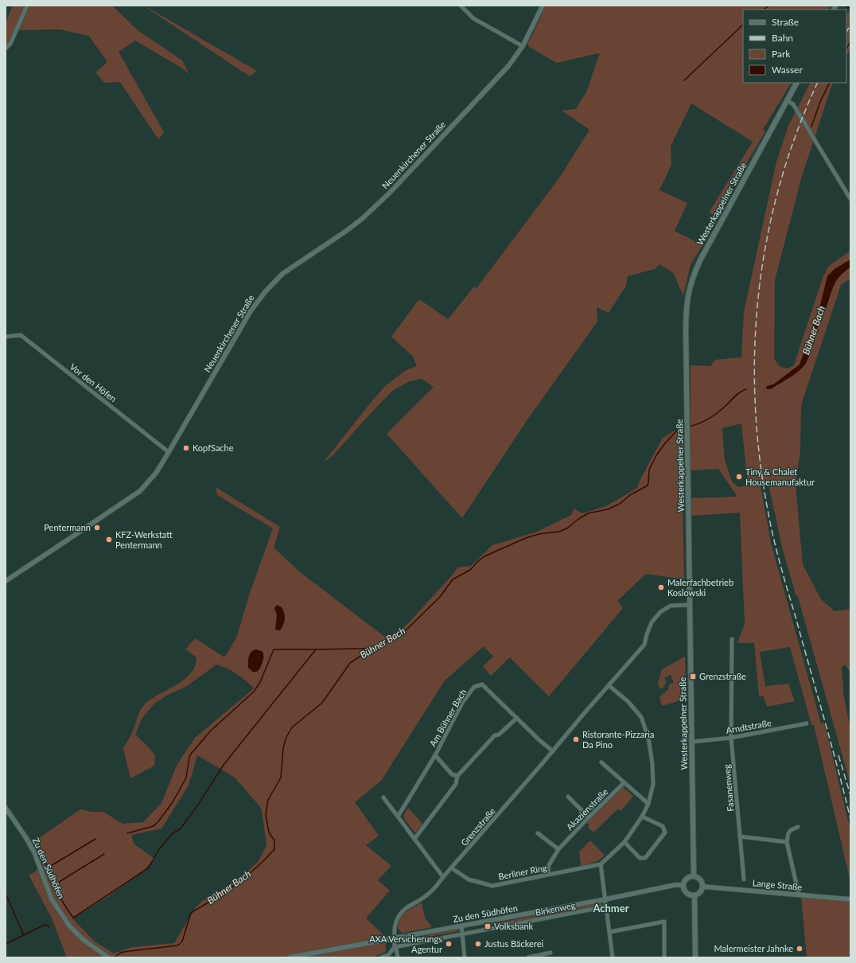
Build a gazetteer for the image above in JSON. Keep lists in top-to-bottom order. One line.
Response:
{"streets":{"main road":["Westerkappelner Straße"],"street":["Neuenkirchener Straße","Vor den Höfen","Am Bühner Bach","Arndtstraße","Fasanenweg","Akazienstraße","Grenzstraße","Zu den Südhöfen","Berliner Ring","Lange Straße","Birkenweg"]},"crossings":[["Neuenkirchener Straße","Vor den Höfen"],["Westerkappelner Straße","Arndtstraße"],["Westerkappelner Straße","Grenzstraße"],["Westerkappelner Straße","Zu den Südhöfen"],["Westerkappelner Straße","Lange Straße"],["Am Bühner Bach","Grenzstraße"],["Arndtstraße","Fasanenweg"],["Akazienstraße","Berliner Ring"],["Grenzstraße","Zu den Südhöfen"],["Grenzstraße","Berliner Ring"],["Grenzstraße","Birkenweg"],["Zu den Südhöfen","Lange Straße"]],"districts":["Achmer"],"water":["Bühner Bach"],"places":{"other":["KopfSache","Tiny & Chalet Housemanufaktur","Pentermann","KFZ-Werkstatt Pentermann","Malerfachbetrieb Koslowski","Ristorante-Pizzaria Da Pino","AXA Versicherungs Agentur","Justus Bäckerei","Malermeister Jahnke"],"transit":["Grenzstraße","Volksbank"]},"legend":["Straße","Bahn","Park","Wasser"]}
